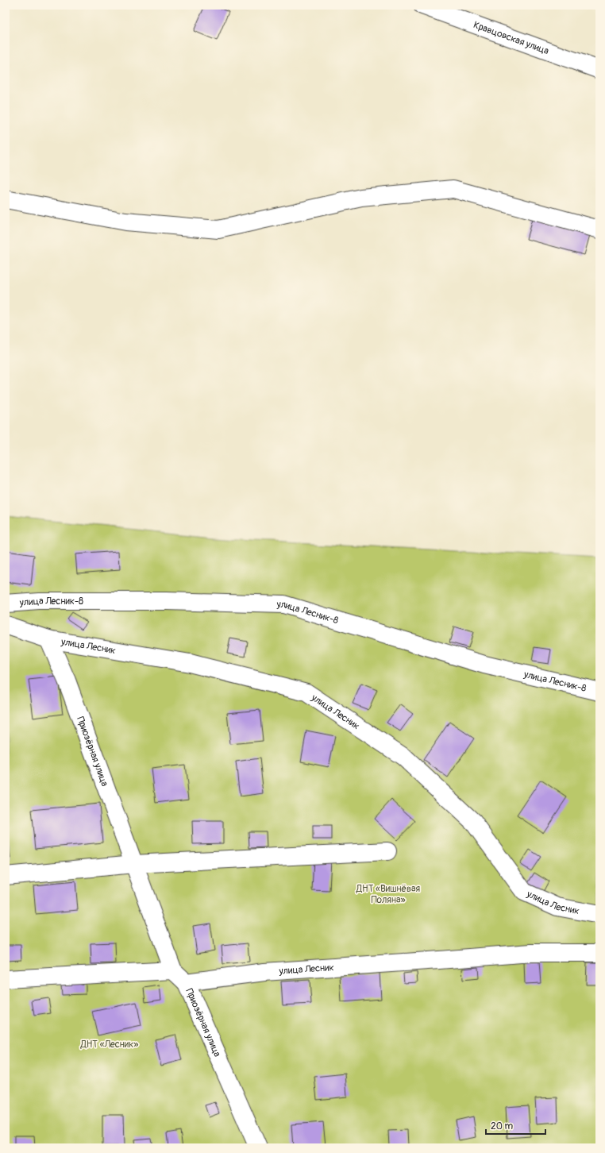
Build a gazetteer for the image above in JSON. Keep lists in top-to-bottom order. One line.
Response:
{"streets":{"street":["Кравцовская улица","улица Лесник-8","улица Лесник","Приозёрная улица"]},"crossings":[["улица Лесник","Приозёрная улица"]],"parks":["ДНТ «Вишнёвая Поляна»","ДНТ «Лесник»"],"scale_bar":"20 m"}
